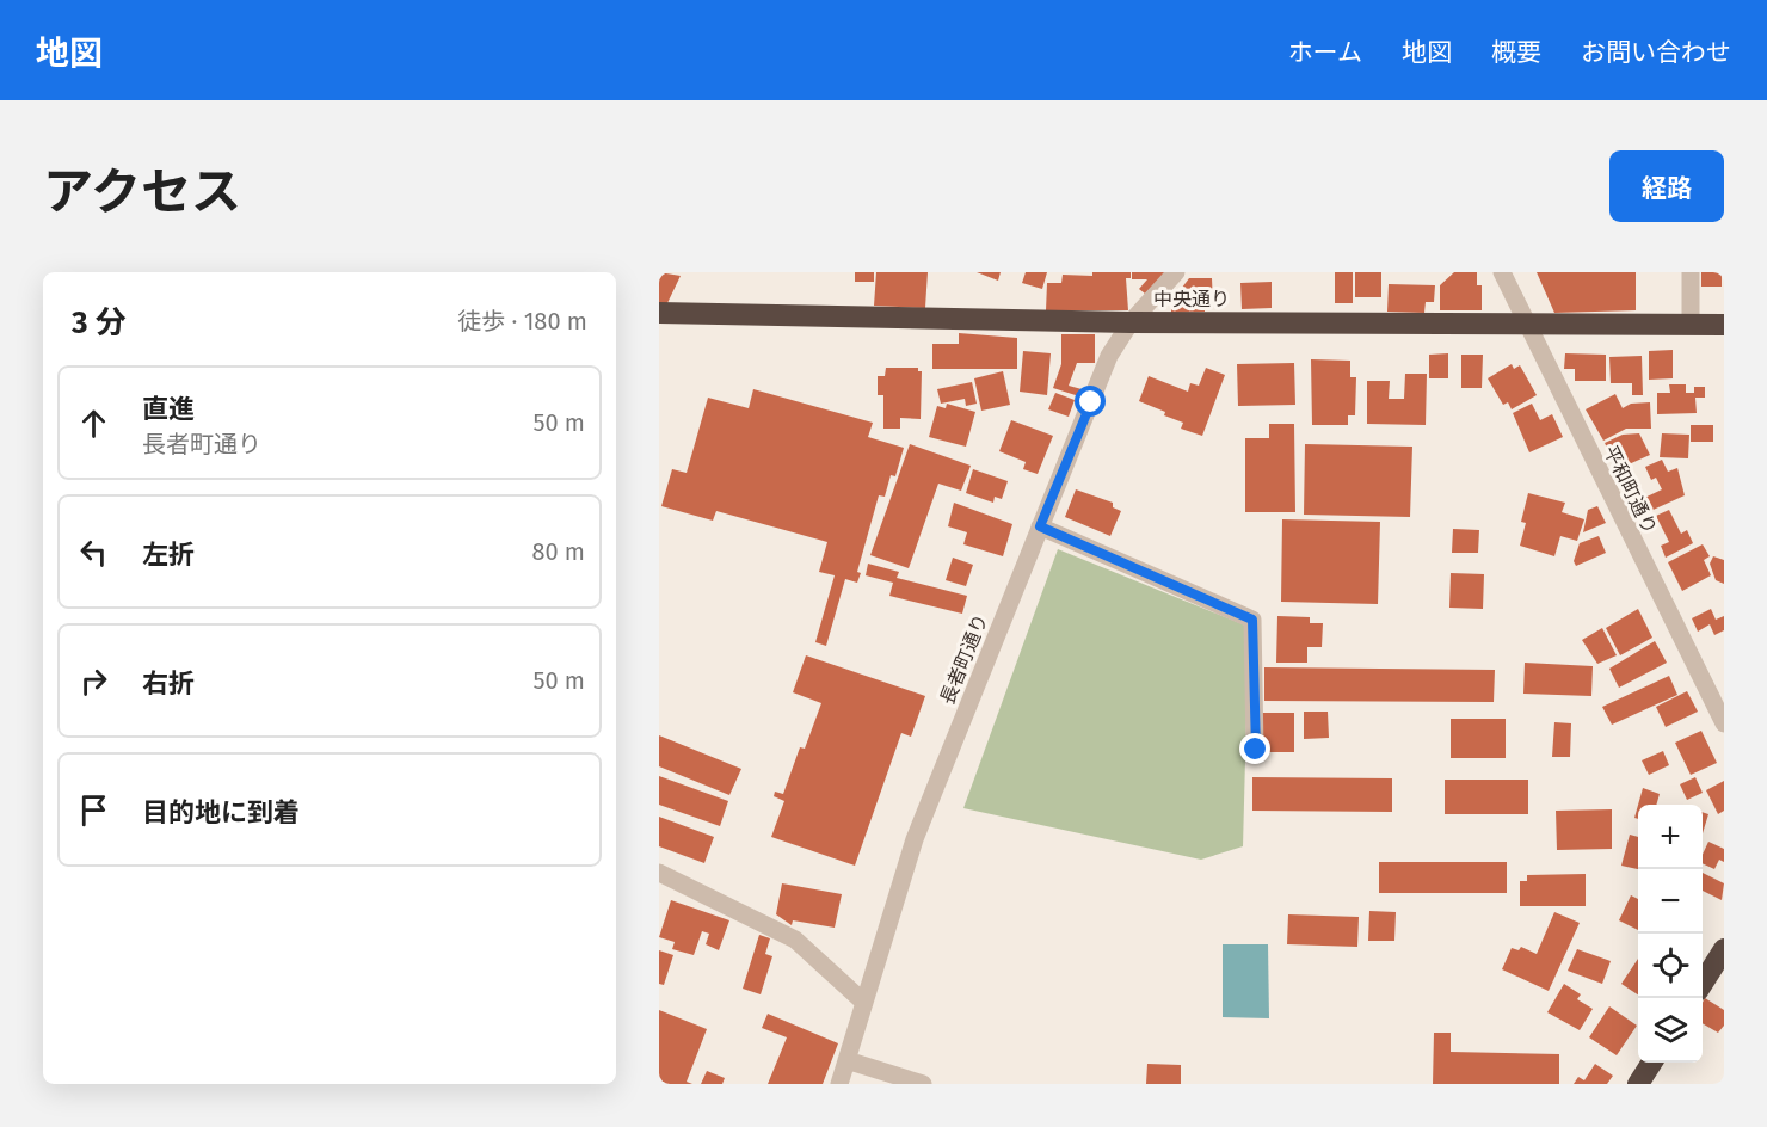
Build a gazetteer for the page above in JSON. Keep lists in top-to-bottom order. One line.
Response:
{"streets":{"highway":["中央通り"],"street":["平和町通り","長者町通り"]},"crossings":[["中央通り","平和町通り"],["中央通り","長者町通り"]],"page":{"header":"地図","nav":["ホーム","地図","概要","お問い合わせ"],"title":"アクセス","buttons":"経路","heading":["3 分","徒歩 · 180 m"],"list":[["直進","長者町通り","50 m"],["左折","80 m"],["右折","50 m"],"目的地に到着"],"map_buttons":["+","−"]}}
